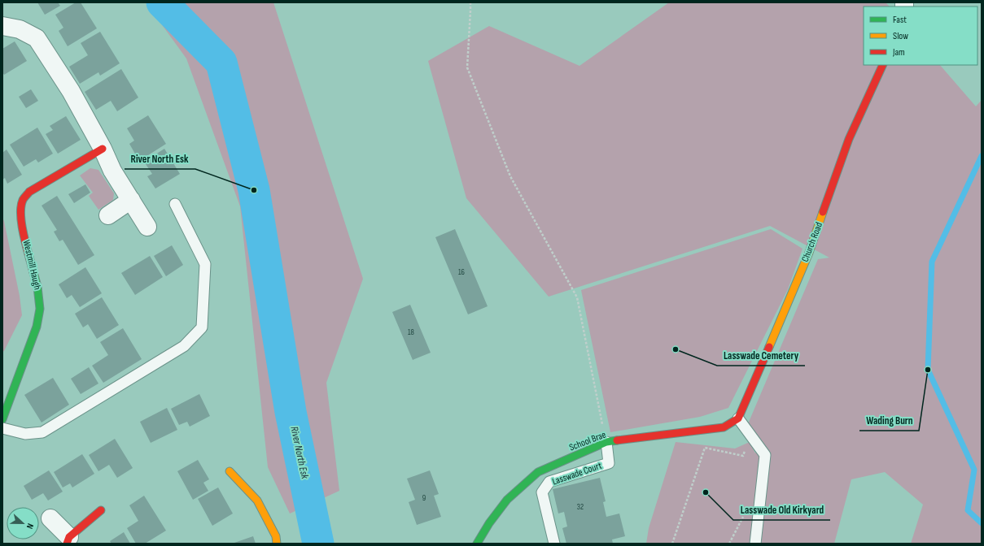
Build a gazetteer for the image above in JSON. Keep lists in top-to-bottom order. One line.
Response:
{"streets":{"street":["Church Road","Westmill Haugh","School Brae"],"lane":["Lasswade Court"]},"crossings":[["Church Road","School Brae"],["School Brae","Lasswade Court"]],"water":["River North Esk"],"places":["River North Esk","Lasswade Cemetery","Wading Burn","Lasswade Old Kirkyard"],"house_numbers":["16","18","9","32"],"legend":["Fast","Slow","Jam"],"north":"right"}
